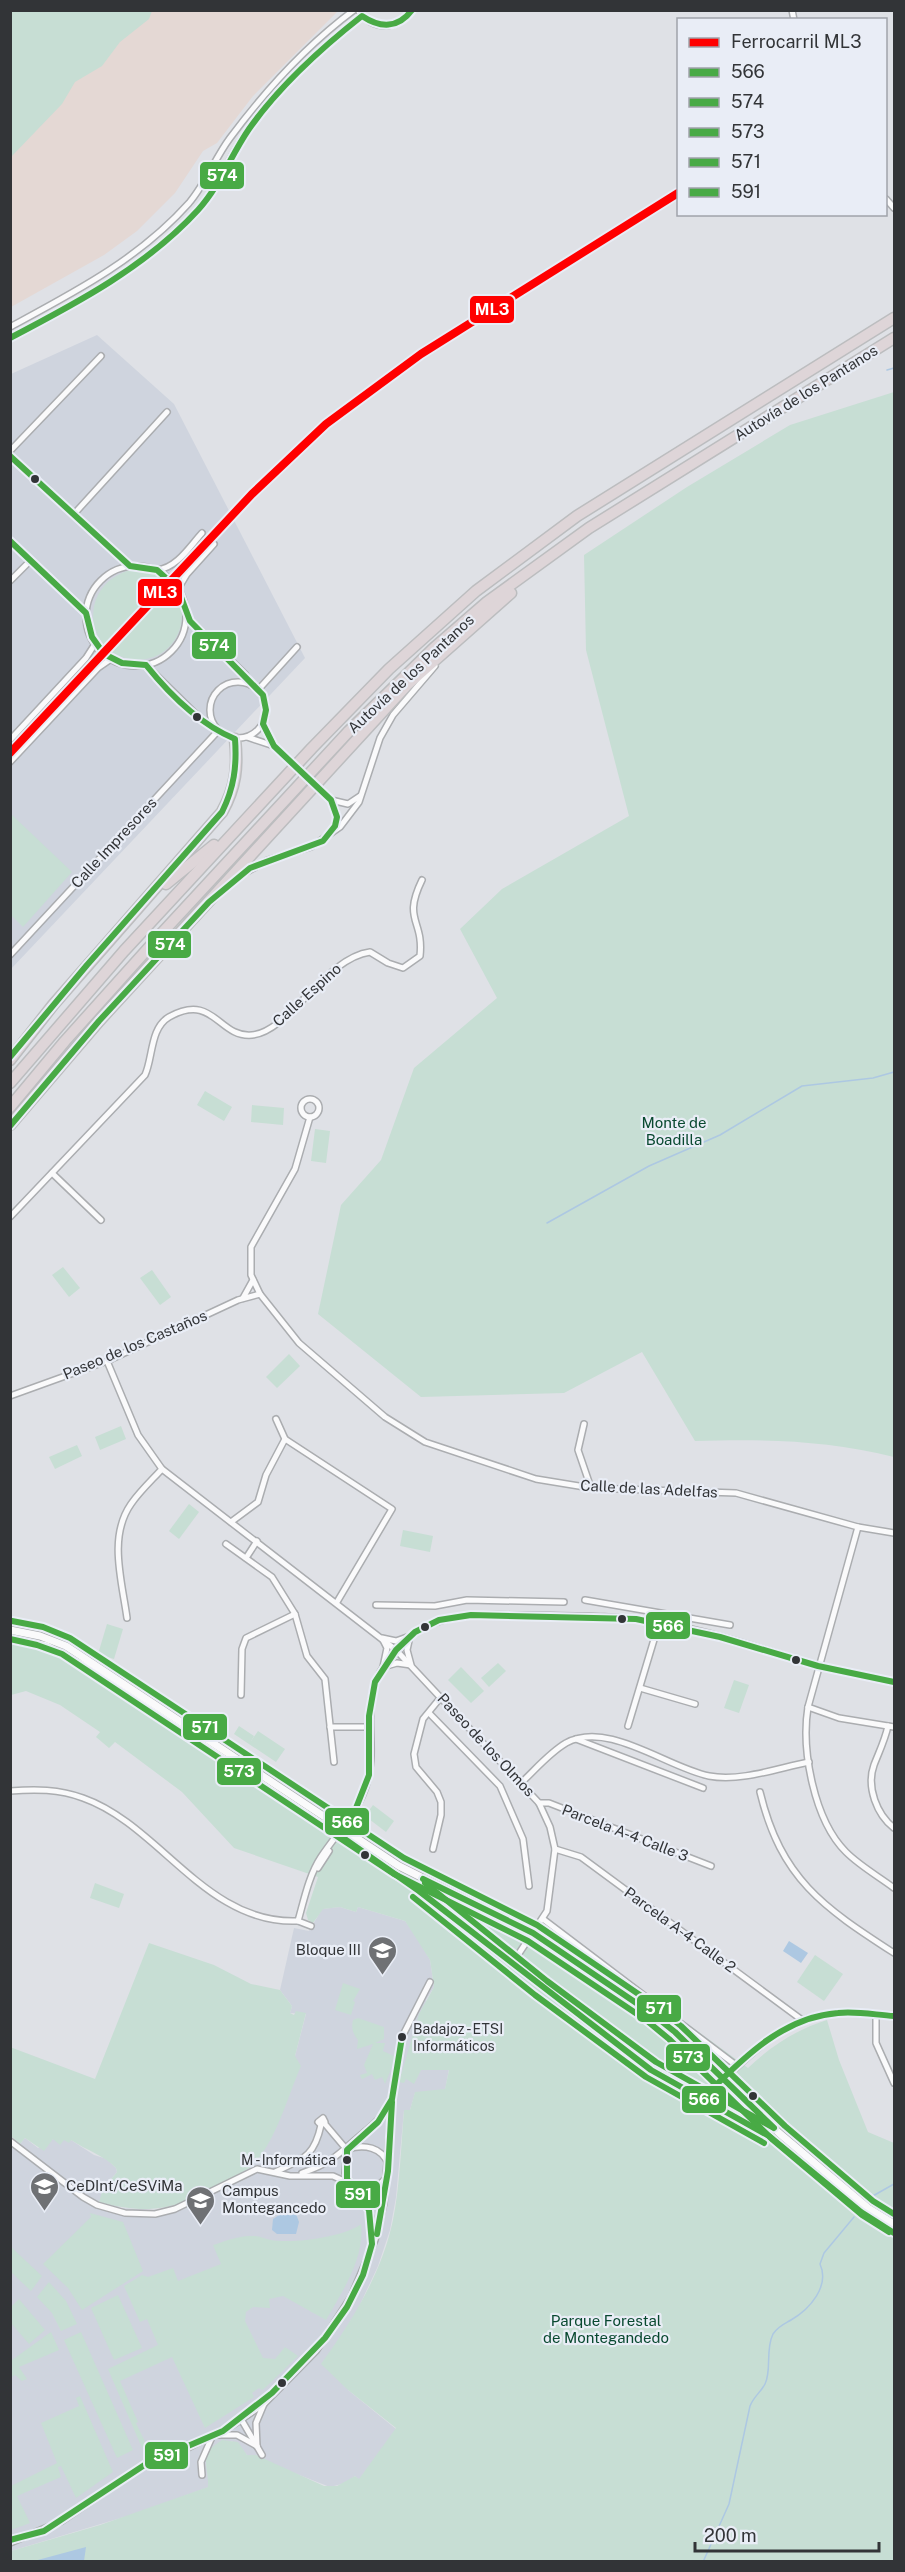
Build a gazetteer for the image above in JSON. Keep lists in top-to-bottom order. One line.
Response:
{"streets":{"highway":["Autovía de los Pantanos"],"street":["Calle Impresores","Calle Espino","Paseo de los Castaños","Calle de las Adelfas","Paseo de los Olmos","Parcela A-4 Calle 3","Parcela A-4 Calle 2"]},"crossings":[["Paseo de los Castaños","Calle de las Adelfas"],["Paseo de los Castaños","Paseo de los Olmos"],["Paseo de los Olmos","Parcela A-4 Calle 3"],["Paseo de los Olmos","Parcela A-4 Calle 2"]],"parks":["Monte de Boadilla","Parque Forestal de Montegandedo"],"places":{"school or university":["Bloque III","CeDInt/CeSViMa","Campus Montegancedo"],"other":["Badajoz - ETSI Informáticos","M - Informática"]},"lines":["transit line 574","rail line ML3","transit line 566","transit line 571","transit line 573","transit line 591"],"legend":["Ferrocarril ML3","566","574","573","571","591"],"scale_bar":"200 m"}
